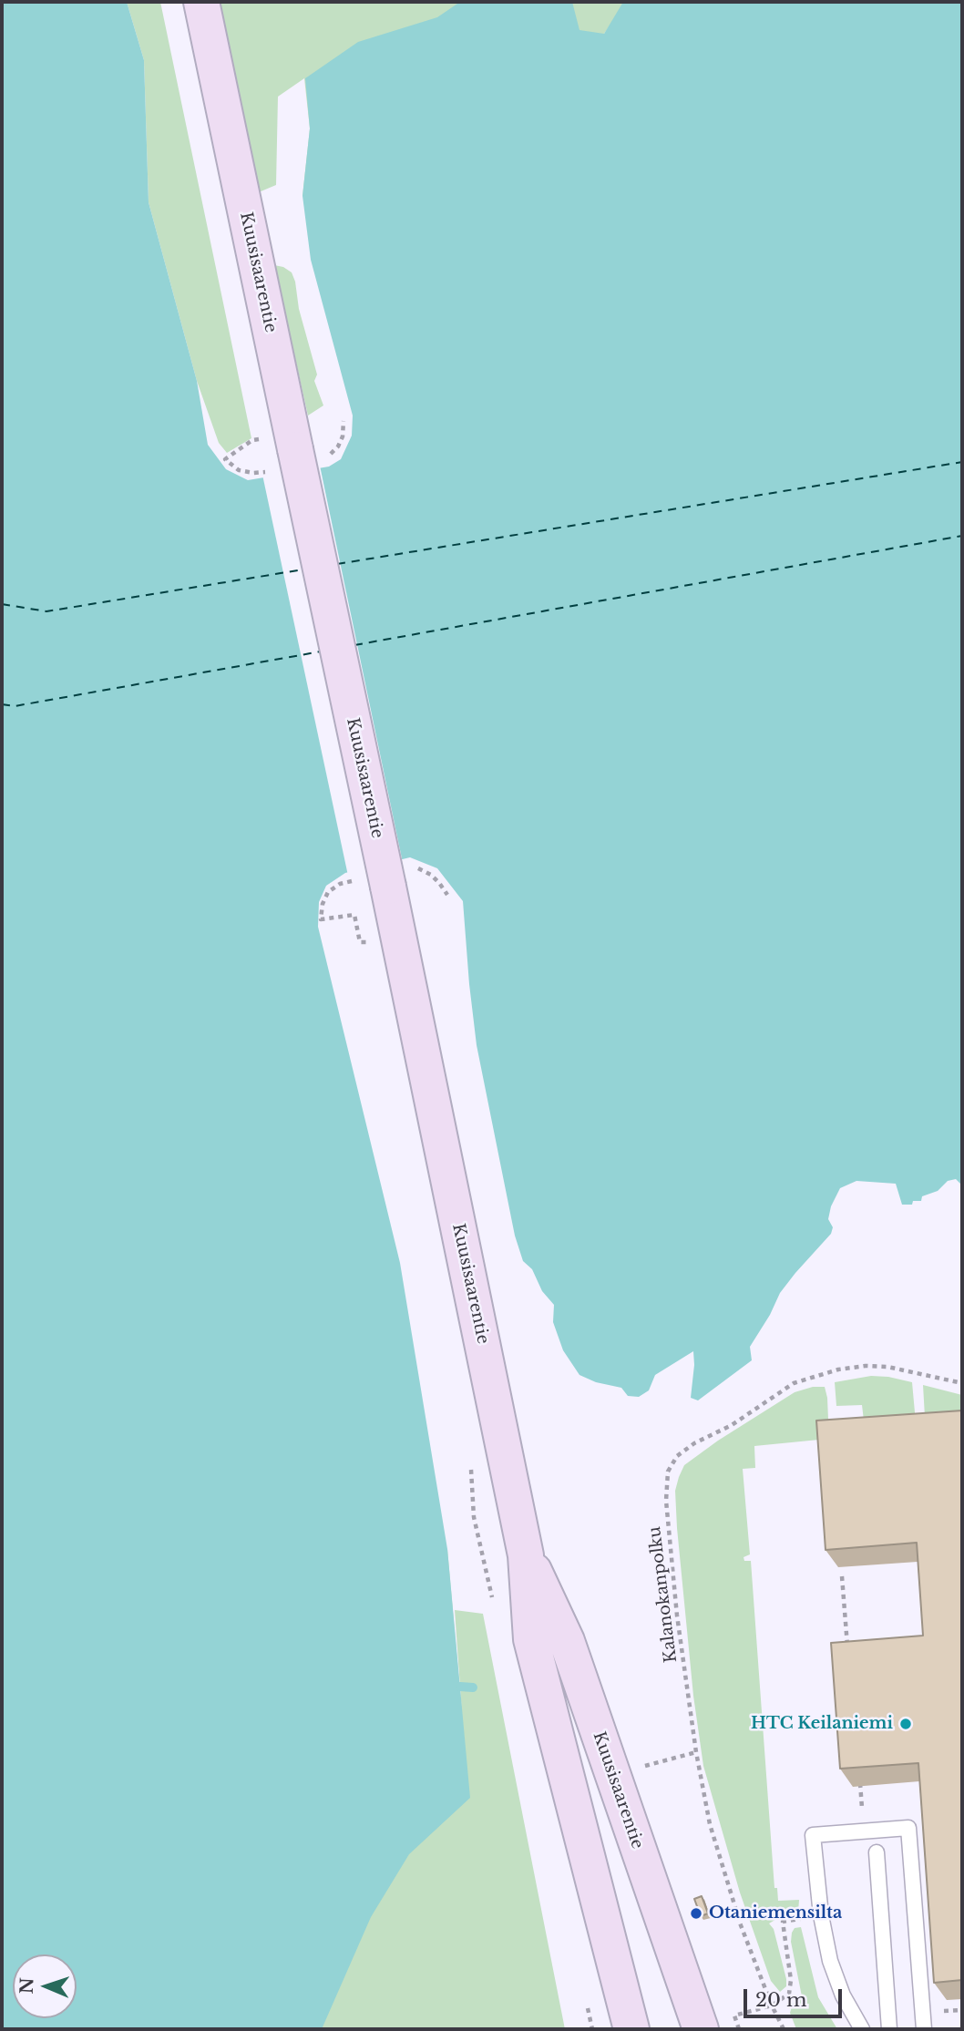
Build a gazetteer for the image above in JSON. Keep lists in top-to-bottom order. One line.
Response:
{"streets":{"main road":["Kuusisaarentie"],"path":["Kalanokanpolku"]},"places":["HTC Keilaniemi","Otaniemensilta"],"scale_bar":"20 m","north":"left"}
